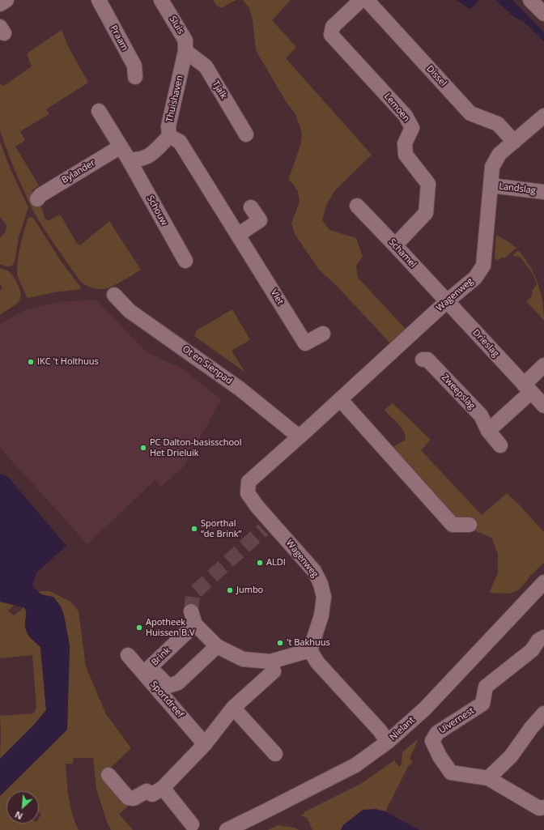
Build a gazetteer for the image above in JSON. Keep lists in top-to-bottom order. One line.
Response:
{"streets":{"street":["Sluis","Praam","Dissel","Tjalk","Thuishaven","Lemoen","Bylander","Landslag","Schouw","Schamel","Wagenweg","Vlet","Drieslag","Ot en Sienpad","Zweepslag","Brink","Sportdreef","Uivernest","Nielant"]},"crossings":[["Sluis","Tjalk"],["Sluis","Thuishaven"],["Dissel","Wagenweg"],["Tjalk","Thuishaven"],["Thuishaven","Vlet"],["Lemoen","Schamel"],["Landslag","Wagenweg"],["Schamel","Wagenweg"],["Schamel","Drieslag"],["Wagenweg","Drieslag"],["Wagenweg","Ot en Sienpad"],["Wagenweg","Brink"]],"places":["IKC 't Holthuus","PC Dalton-basisschool Het Drieluik","Sporthal “de Brink”","ALDI","Jumbo","Apotheek Huissen B.V","'t Bakhuus"],"north":"bottom left"}
